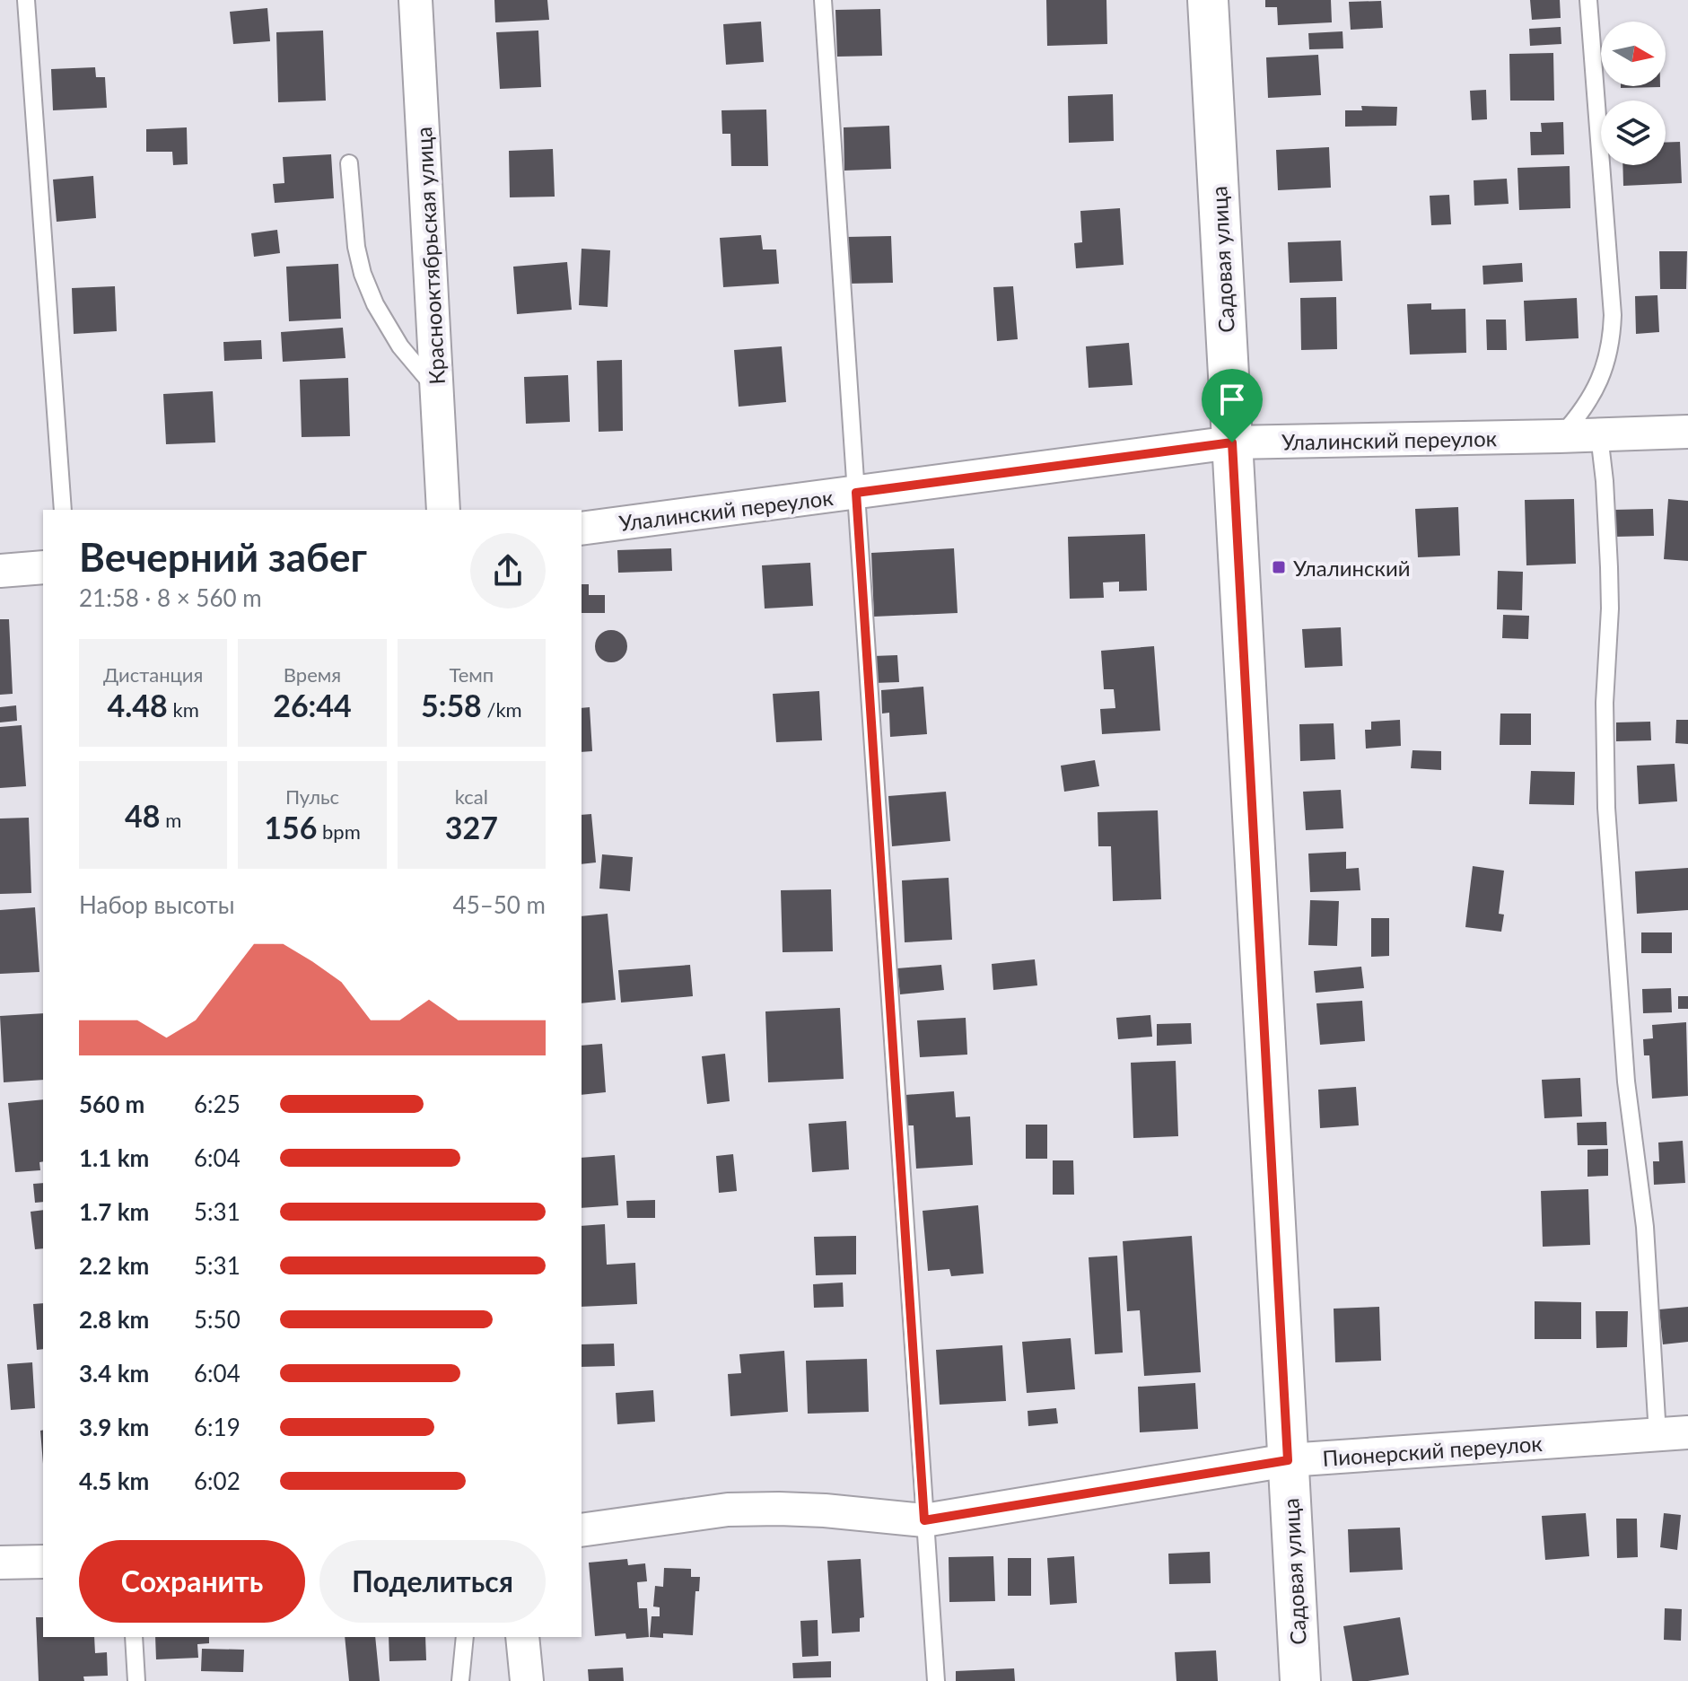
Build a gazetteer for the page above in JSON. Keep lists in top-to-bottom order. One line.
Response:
{"streets":{"main road":["Садовая улица"],"street":["Краснооктябрьская улица","Улалинский переулок","Пионерский переулок"]},"crossings":[["Садовая улица","Улалинский переулок"],["Садовая улица","Пионерский переулок"]],"places":{"transit":["Улалинский"]},"north":"right","page":{"heading":["Вечерний забег","21:58 · 8 × 560 m"],"stats":[["Дистанция","4.48 km"],["Время","26:44"],["Темп","5:58 /km"],["48 m"],["Пульс","156 bpm"],["kcal","327"]],"chart":["Набор высоты","45–50 m"],"list":[{"name":"560 m","note":"6:25"},{"name":"1.1 km","note":"6:04"},{"name":"1.7 km","note":"5:31"},{"name":"2.2 km","note":"5:31"},{"name":"2.8 km","note":"5:50"},{"name":"3.4 km","note":"6:04"},{"name":"3.9 km","note":"6:19"},{"name":"4.5 km","note":"6:02"}],"buttons":["Сохранить","Поделиться"]}}
